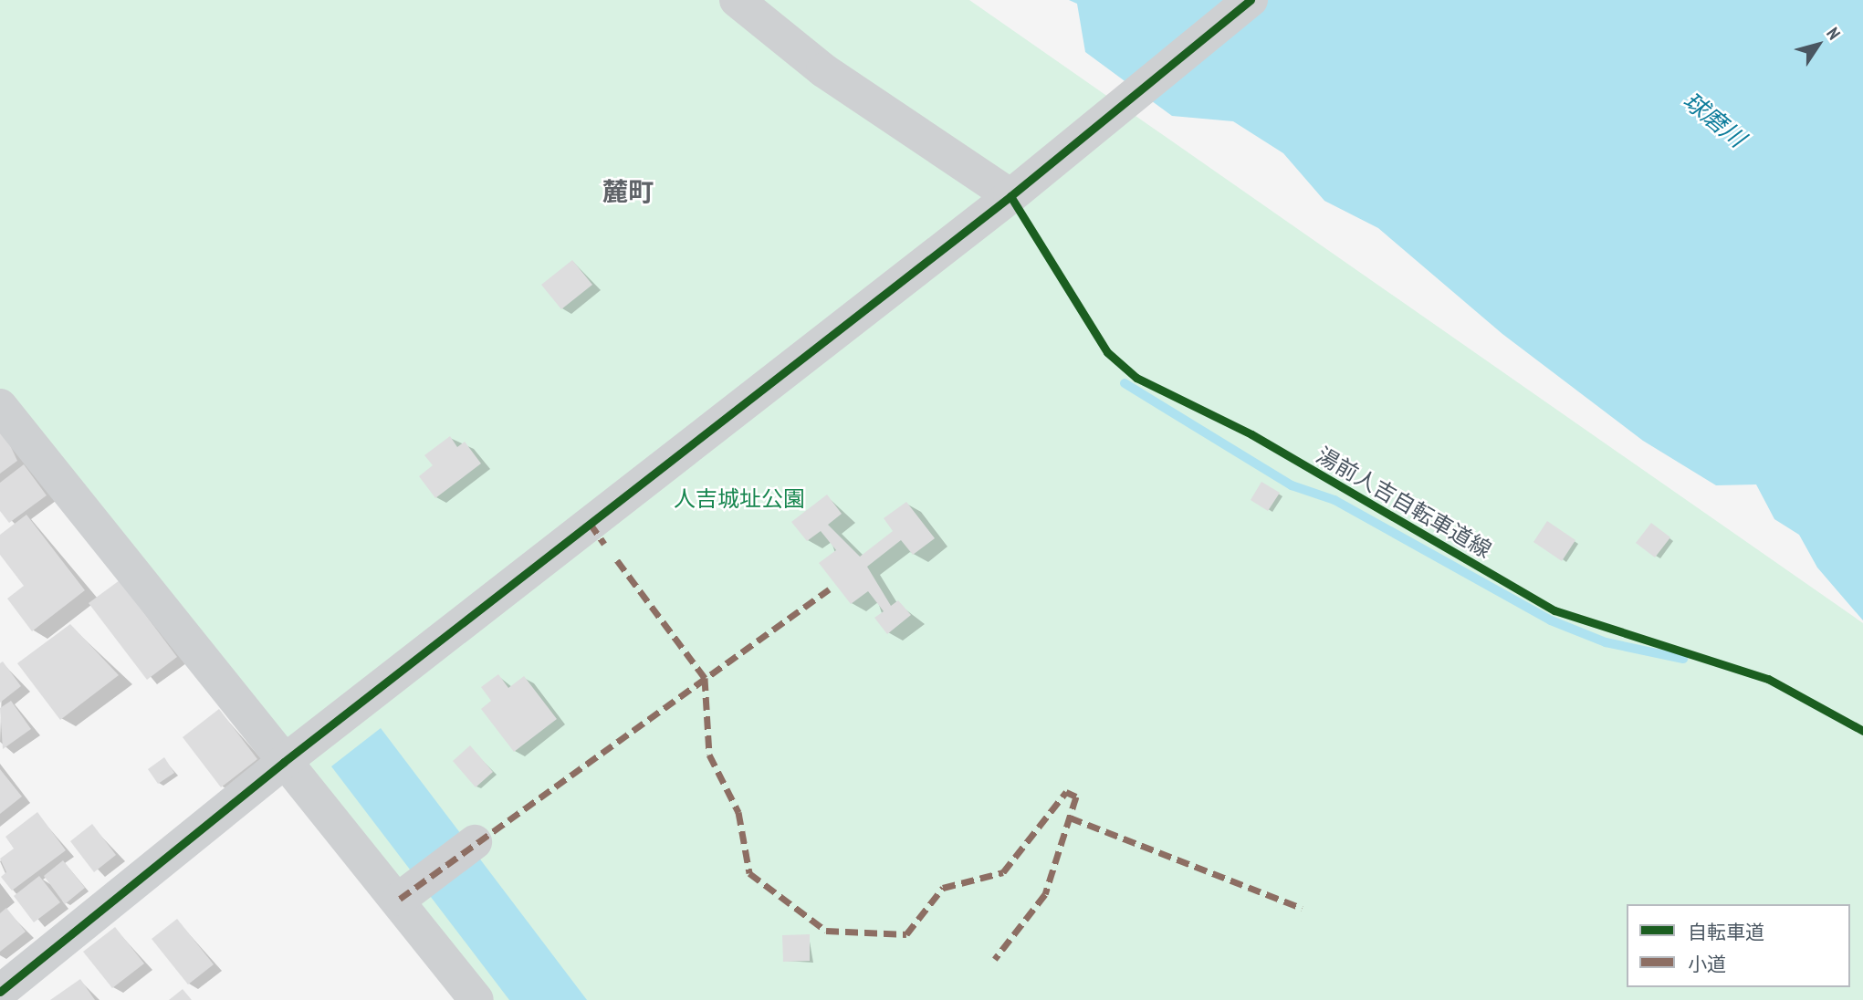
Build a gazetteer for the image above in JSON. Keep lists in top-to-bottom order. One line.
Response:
{"streets":{"cycle path":["湯前人吉自転車道線"]},"districts":["麓町"],"water":["球磨川"],"parks":["人吉城址公園"],"legend":["自転車道","小道"],"north":"top right"}
